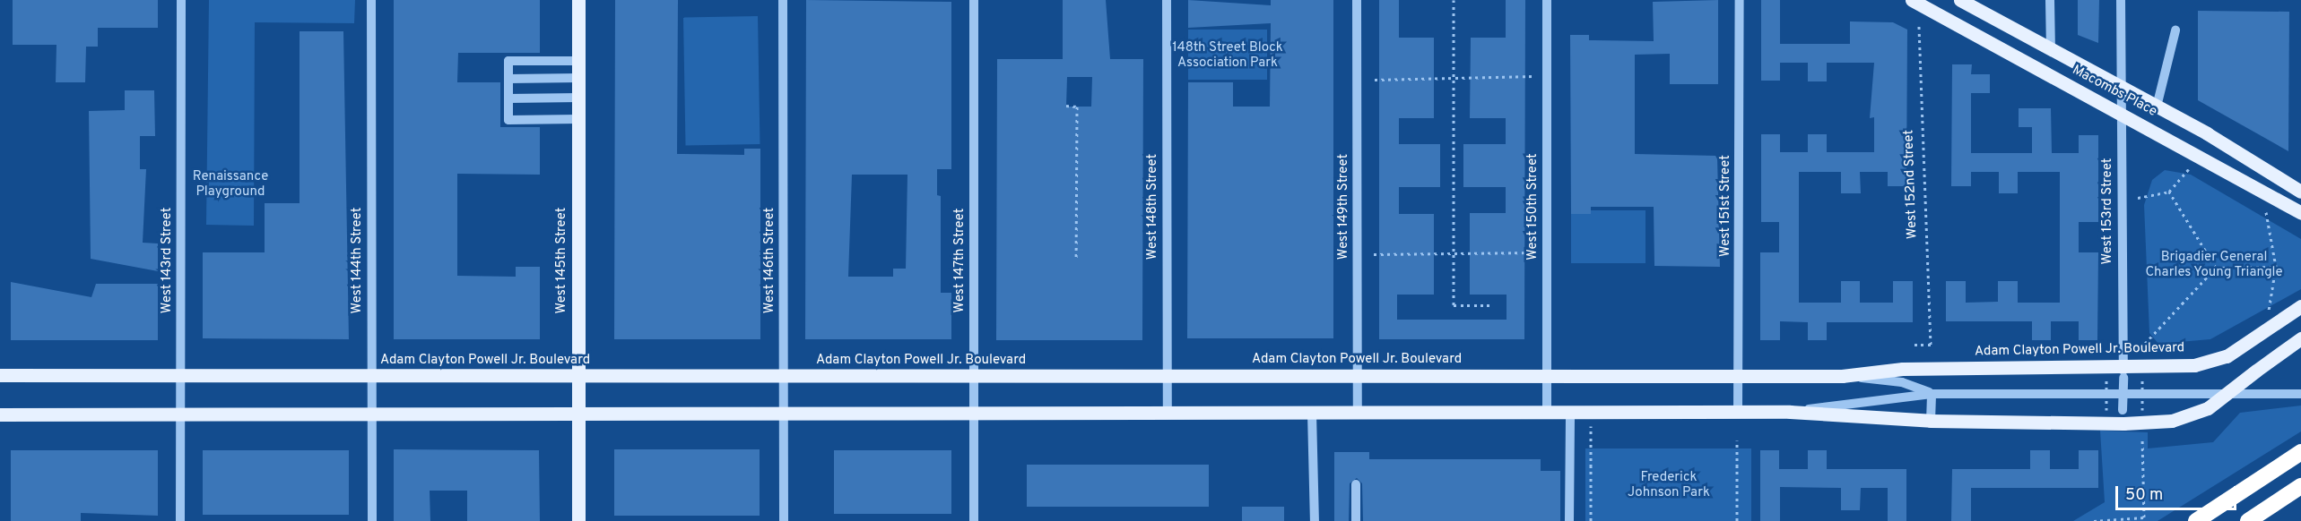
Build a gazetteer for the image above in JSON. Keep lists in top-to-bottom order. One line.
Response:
{"streets":{"main road":["Macombs Place","West 145th Street","Adam Clayton Powell Jr. Boulevard"],"street":["West 151st Street","West 148th Street","West 149th Street","West 150th Street","West 153rd Street","West 143rd Street","West 144th Street","West 146th Street","West 147th Street"],"path":["West 152nd Street"]},"crossings":[["Macombs Place","West 153rd Street"],["West 151st Street","Adam Clayton Powell Jr. Boulevard"],["West 148th Street","Adam Clayton Powell Jr. Boulevard"],["West 149th Street","Adam Clayton Powell Jr. Boulevard"],["West 150th Street","Adam Clayton Powell Jr. Boulevard"],["West 153rd Street","Adam Clayton Powell Jr. Boulevard"],["West 143rd Street","Adam Clayton Powell Jr. Boulevard"],["West 144th Street","Adam Clayton Powell Jr. Boulevard"],["West 145th Street","Adam Clayton Powell Jr. Boulevard"],["West 146th Street","Adam Clayton Powell Jr. Boulevard"],["West 147th Street","Adam Clayton Powell Jr. Boulevard"]],"parks":["148th Street Block Association Park","Renaissance Playground","Brigadier General Charles Young Triangle","Frederick Johnson Park"],"scale_bar":"50 m"}
